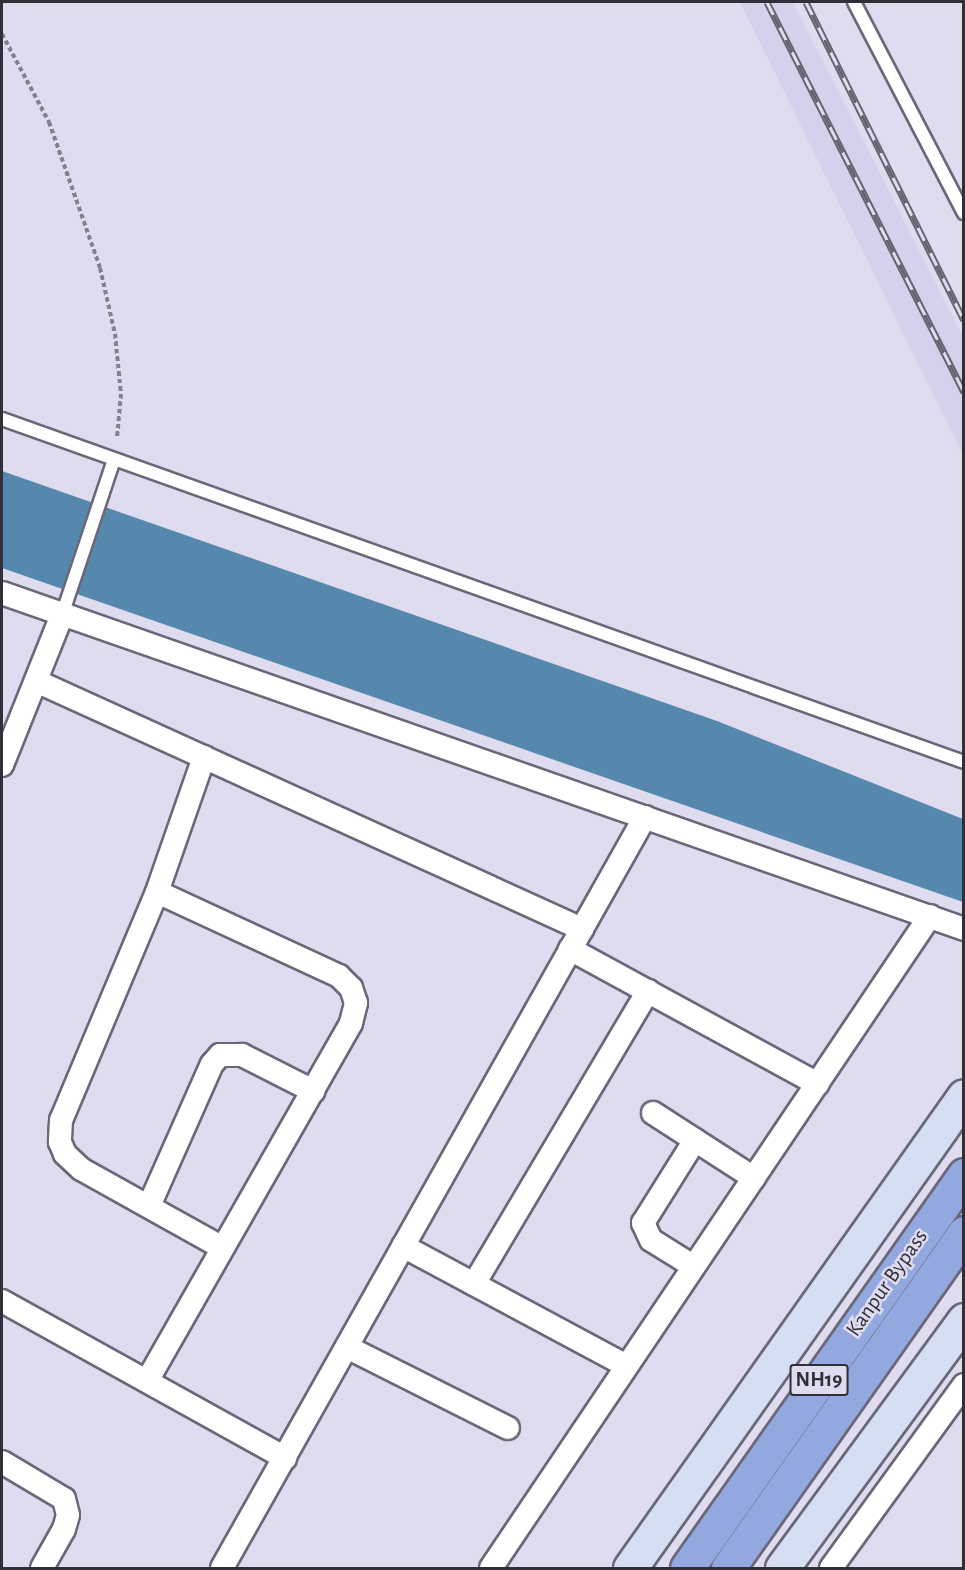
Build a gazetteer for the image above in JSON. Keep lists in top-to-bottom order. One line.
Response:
{"streets":{"highway":["Kanpur Bypass","NH19"]}}
